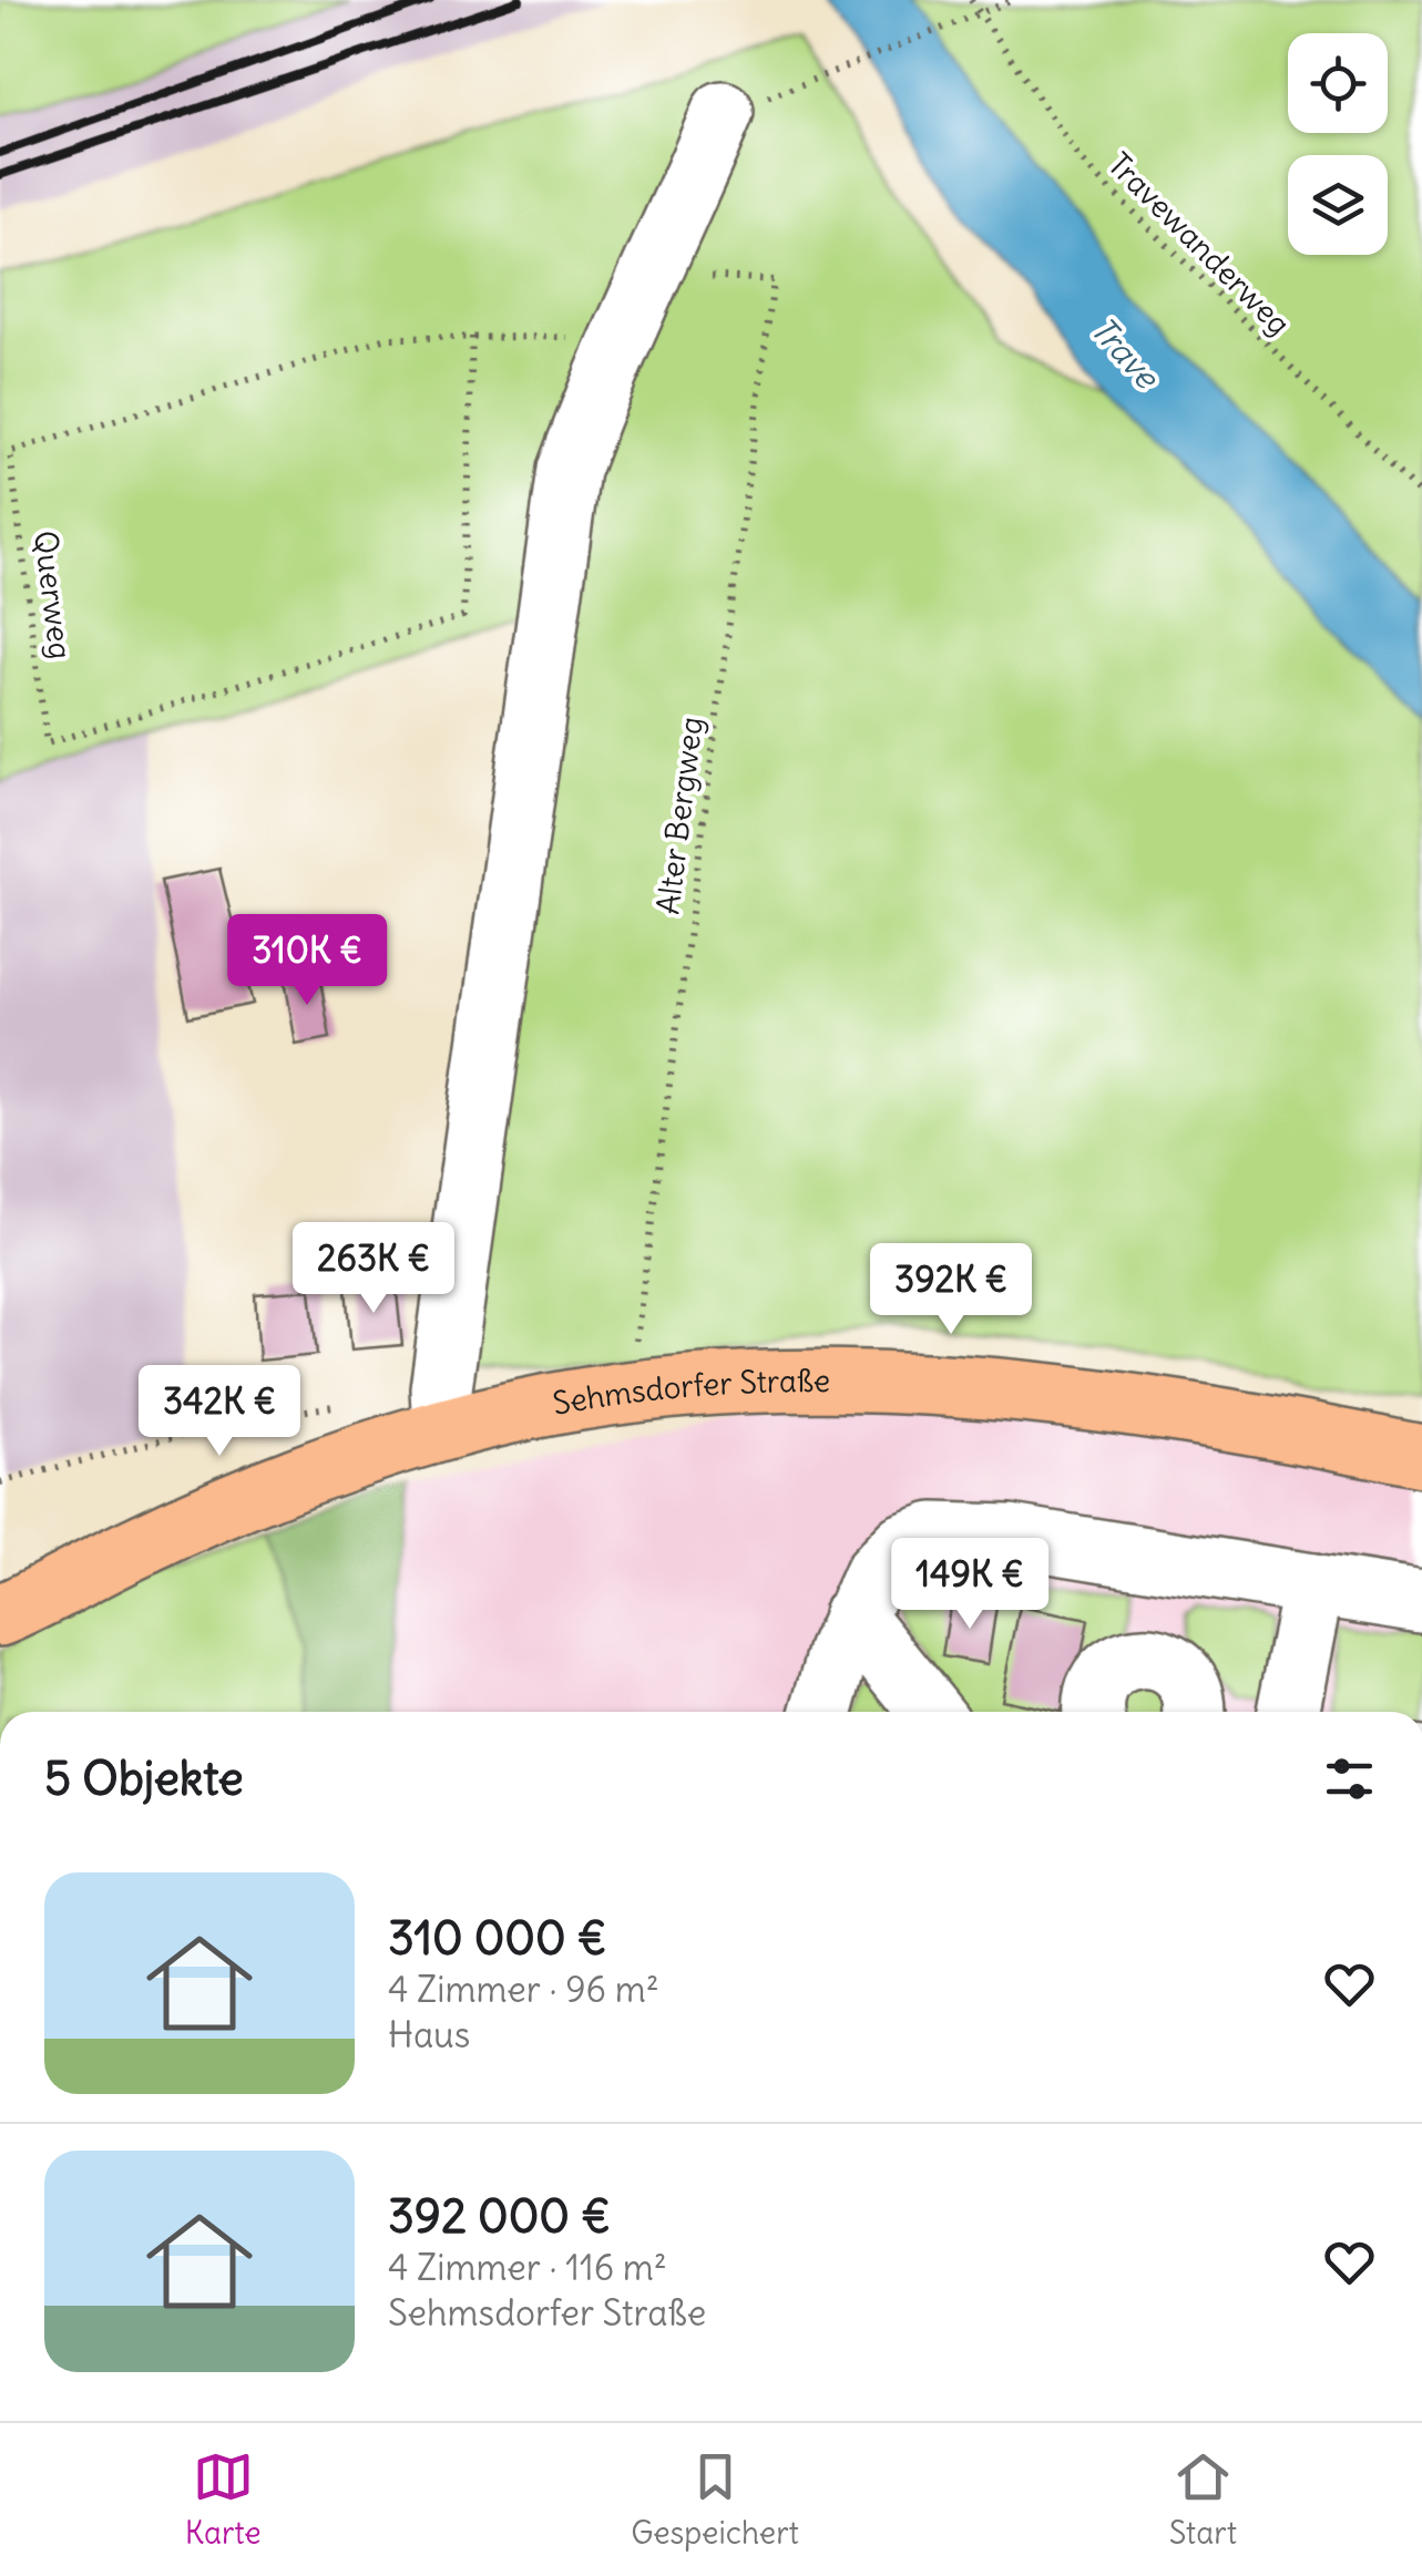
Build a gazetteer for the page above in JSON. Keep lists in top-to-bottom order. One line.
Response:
{"streets":{"main road":["Sehmsdorfer Straße"],"path":["Travewanderweg","Querweg","Alter Bergweg"]},"water":["Trave"],"page":{"price":["310K €","263K €","392K €","342K €","149K €"],"heading":"5 Objekte","list":[{"name":"310 000 €","note":"4 Zimmer · 96 m² · Haus"},{"name":"392 000 €","note":"4 Zimmer · 116 m² · Sehmsdorfer Straße"}],"tabs":["Karte","Gespeichert","Start"]}}
